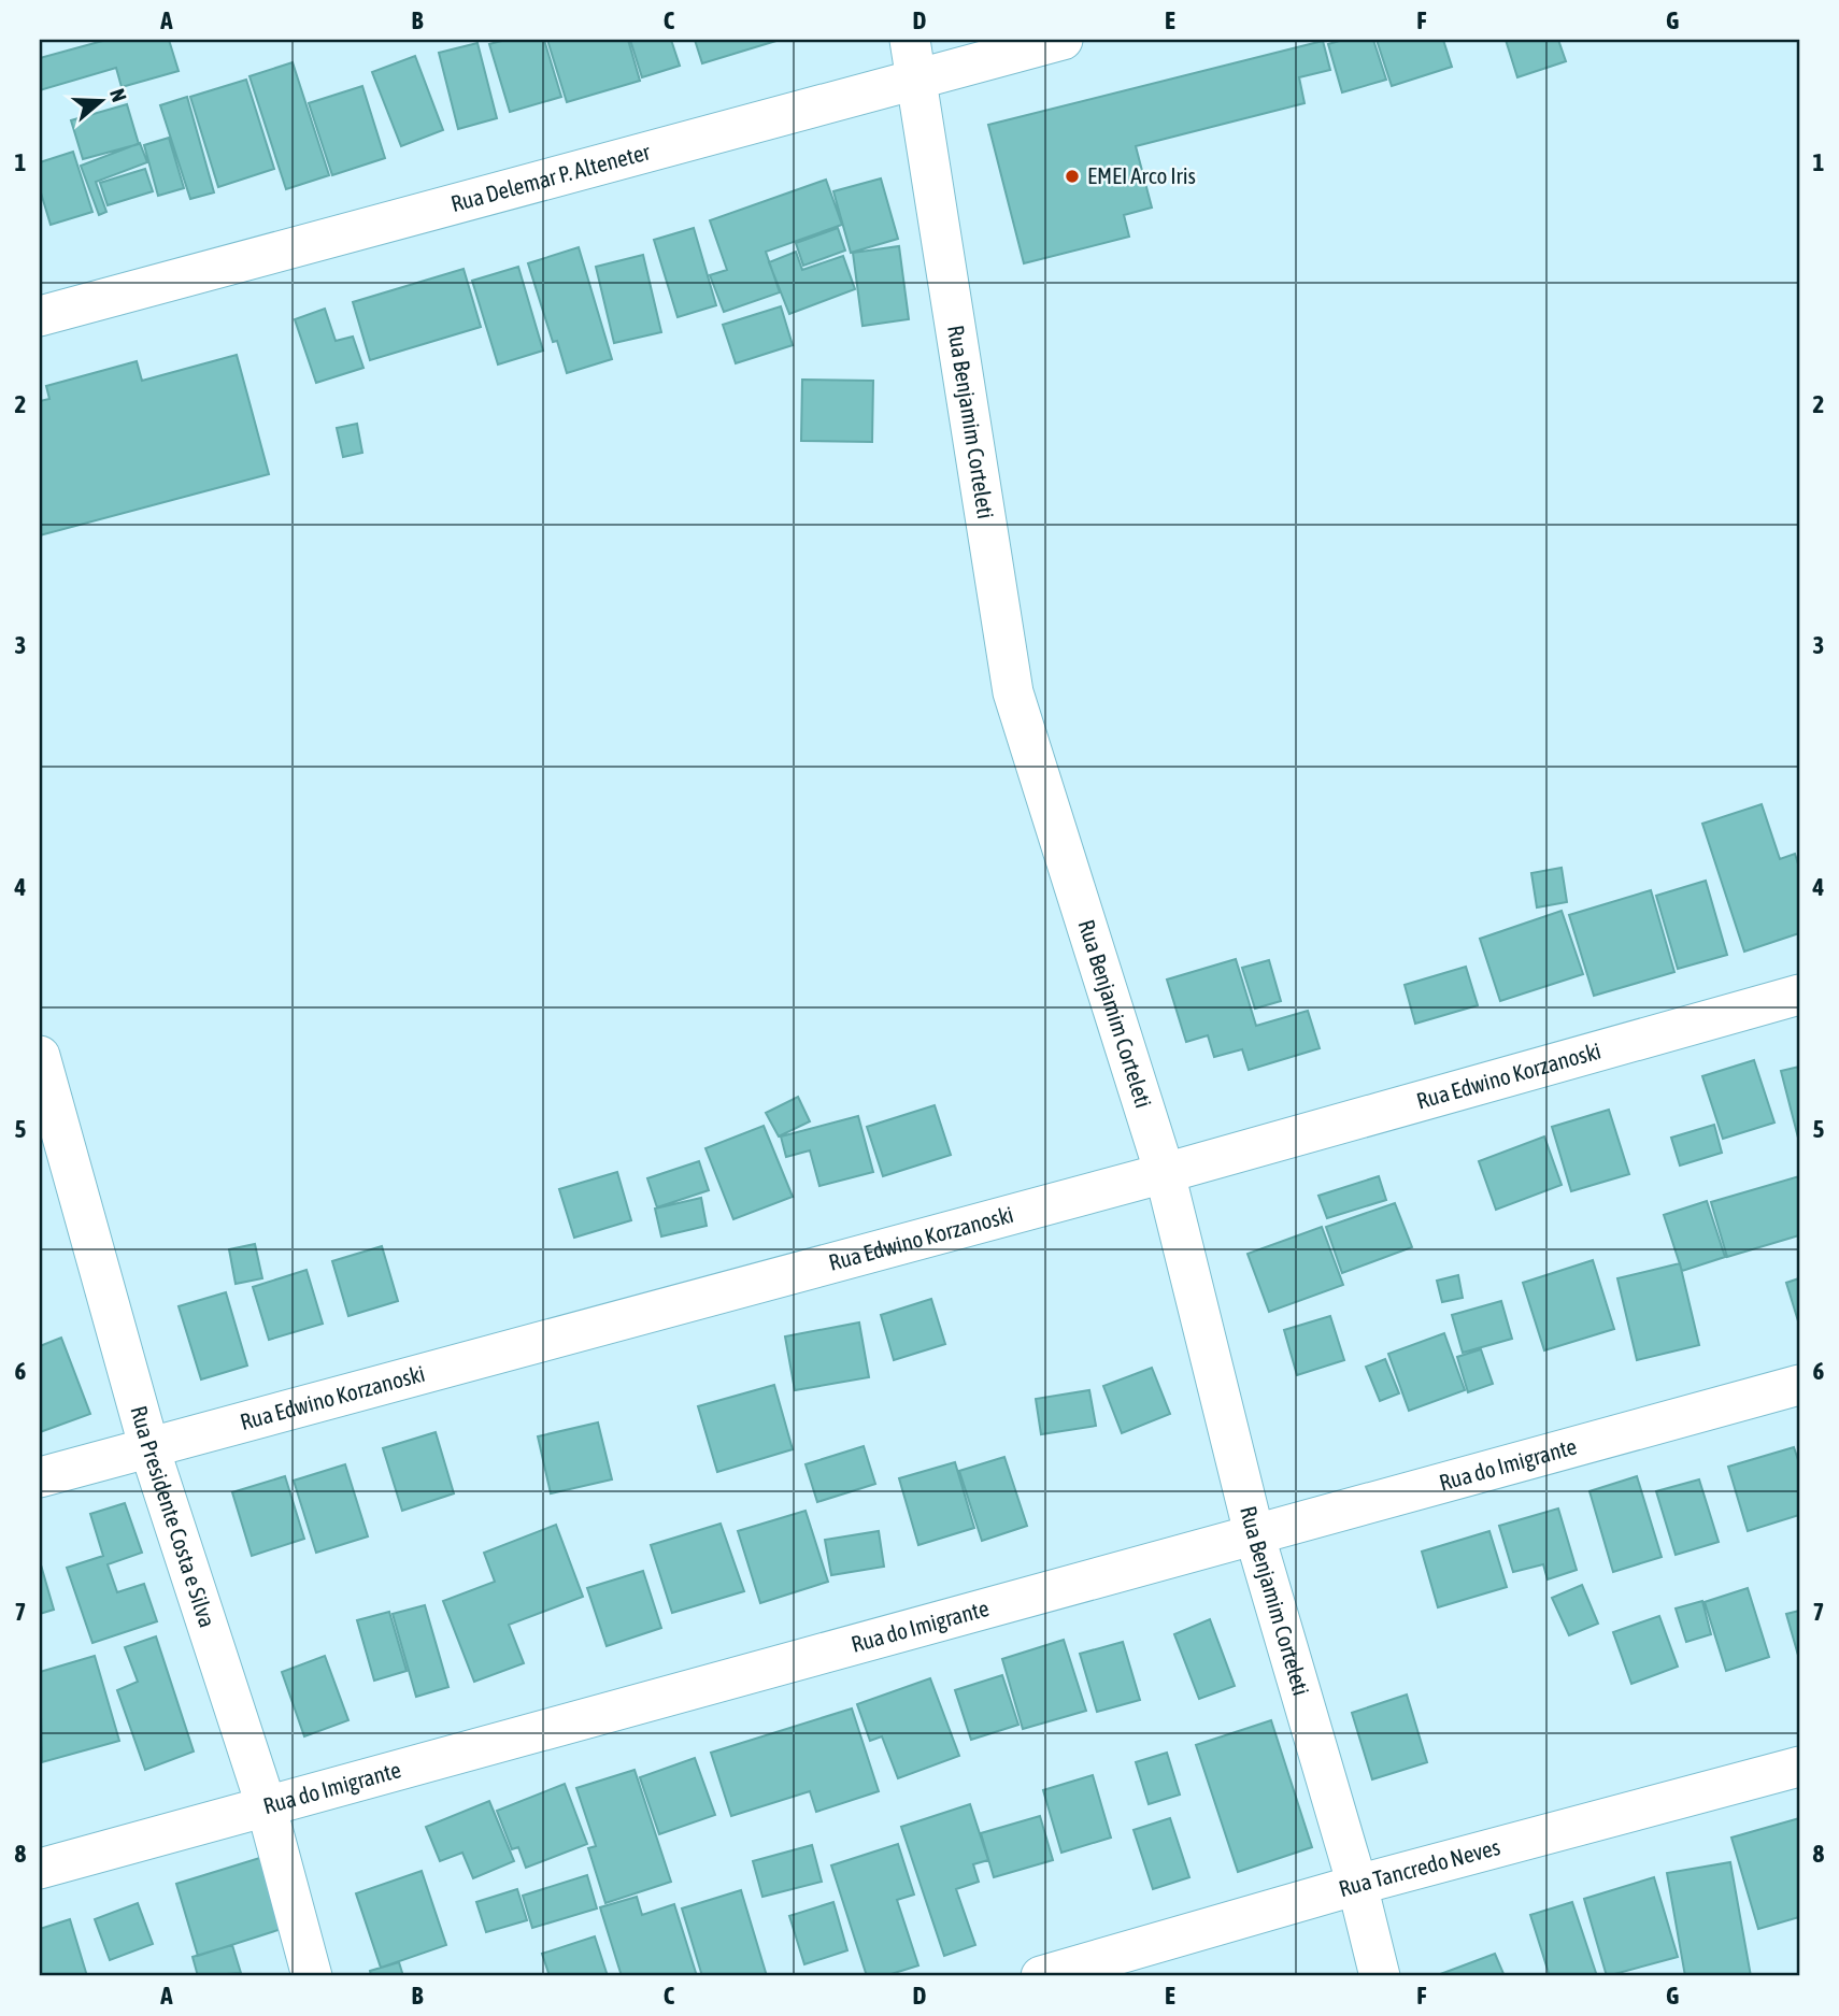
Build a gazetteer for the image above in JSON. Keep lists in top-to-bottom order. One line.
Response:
{"streets":{"street":["Rua Delemar P. Alteneter","Rua Benjamim Corteleti","Rua Edwino Korzanoski","Rua do Imigrante","Rua Presidente Costa e Silva","Rua Tancredo Neves"]},"crossings":[["Rua Delemar P. Alteneter","Rua Benjamim Corteleti"],["Rua Benjamim Corteleti","Rua Edwino Korzanoski"],["Rua Benjamim Corteleti","Rua do Imigrante"],["Rua Benjamim Corteleti","Rua Tancredo Neves"],["Rua Edwino Korzanoski","Rua Presidente Costa e Silva"],["Rua do Imigrante","Rua Presidente Costa e Silva"]],"places":["EMEI Arco Iris"],"north":"right","grid":{"columns":["A","B","C","D","E","F","G"],"rows":["1","2","3","4","5","6","7","8"]}}
